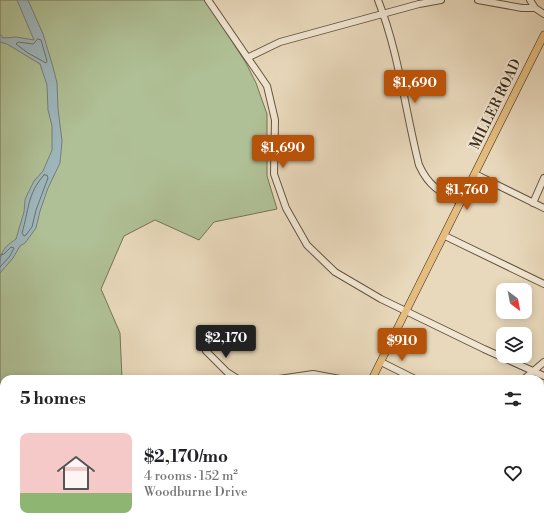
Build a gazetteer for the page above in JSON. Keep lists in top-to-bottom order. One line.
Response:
{"streets":{"main road":["MILLER ROAD"]},"north":"bottom right","page":{"price":["$1,690","$1,690","$1,760","$2,170","$910"],"heading":"5 homes","list":[{"name":"$2,170/mo","note":"4 rooms · 152 m² · Woodburne Drive"}]}}
